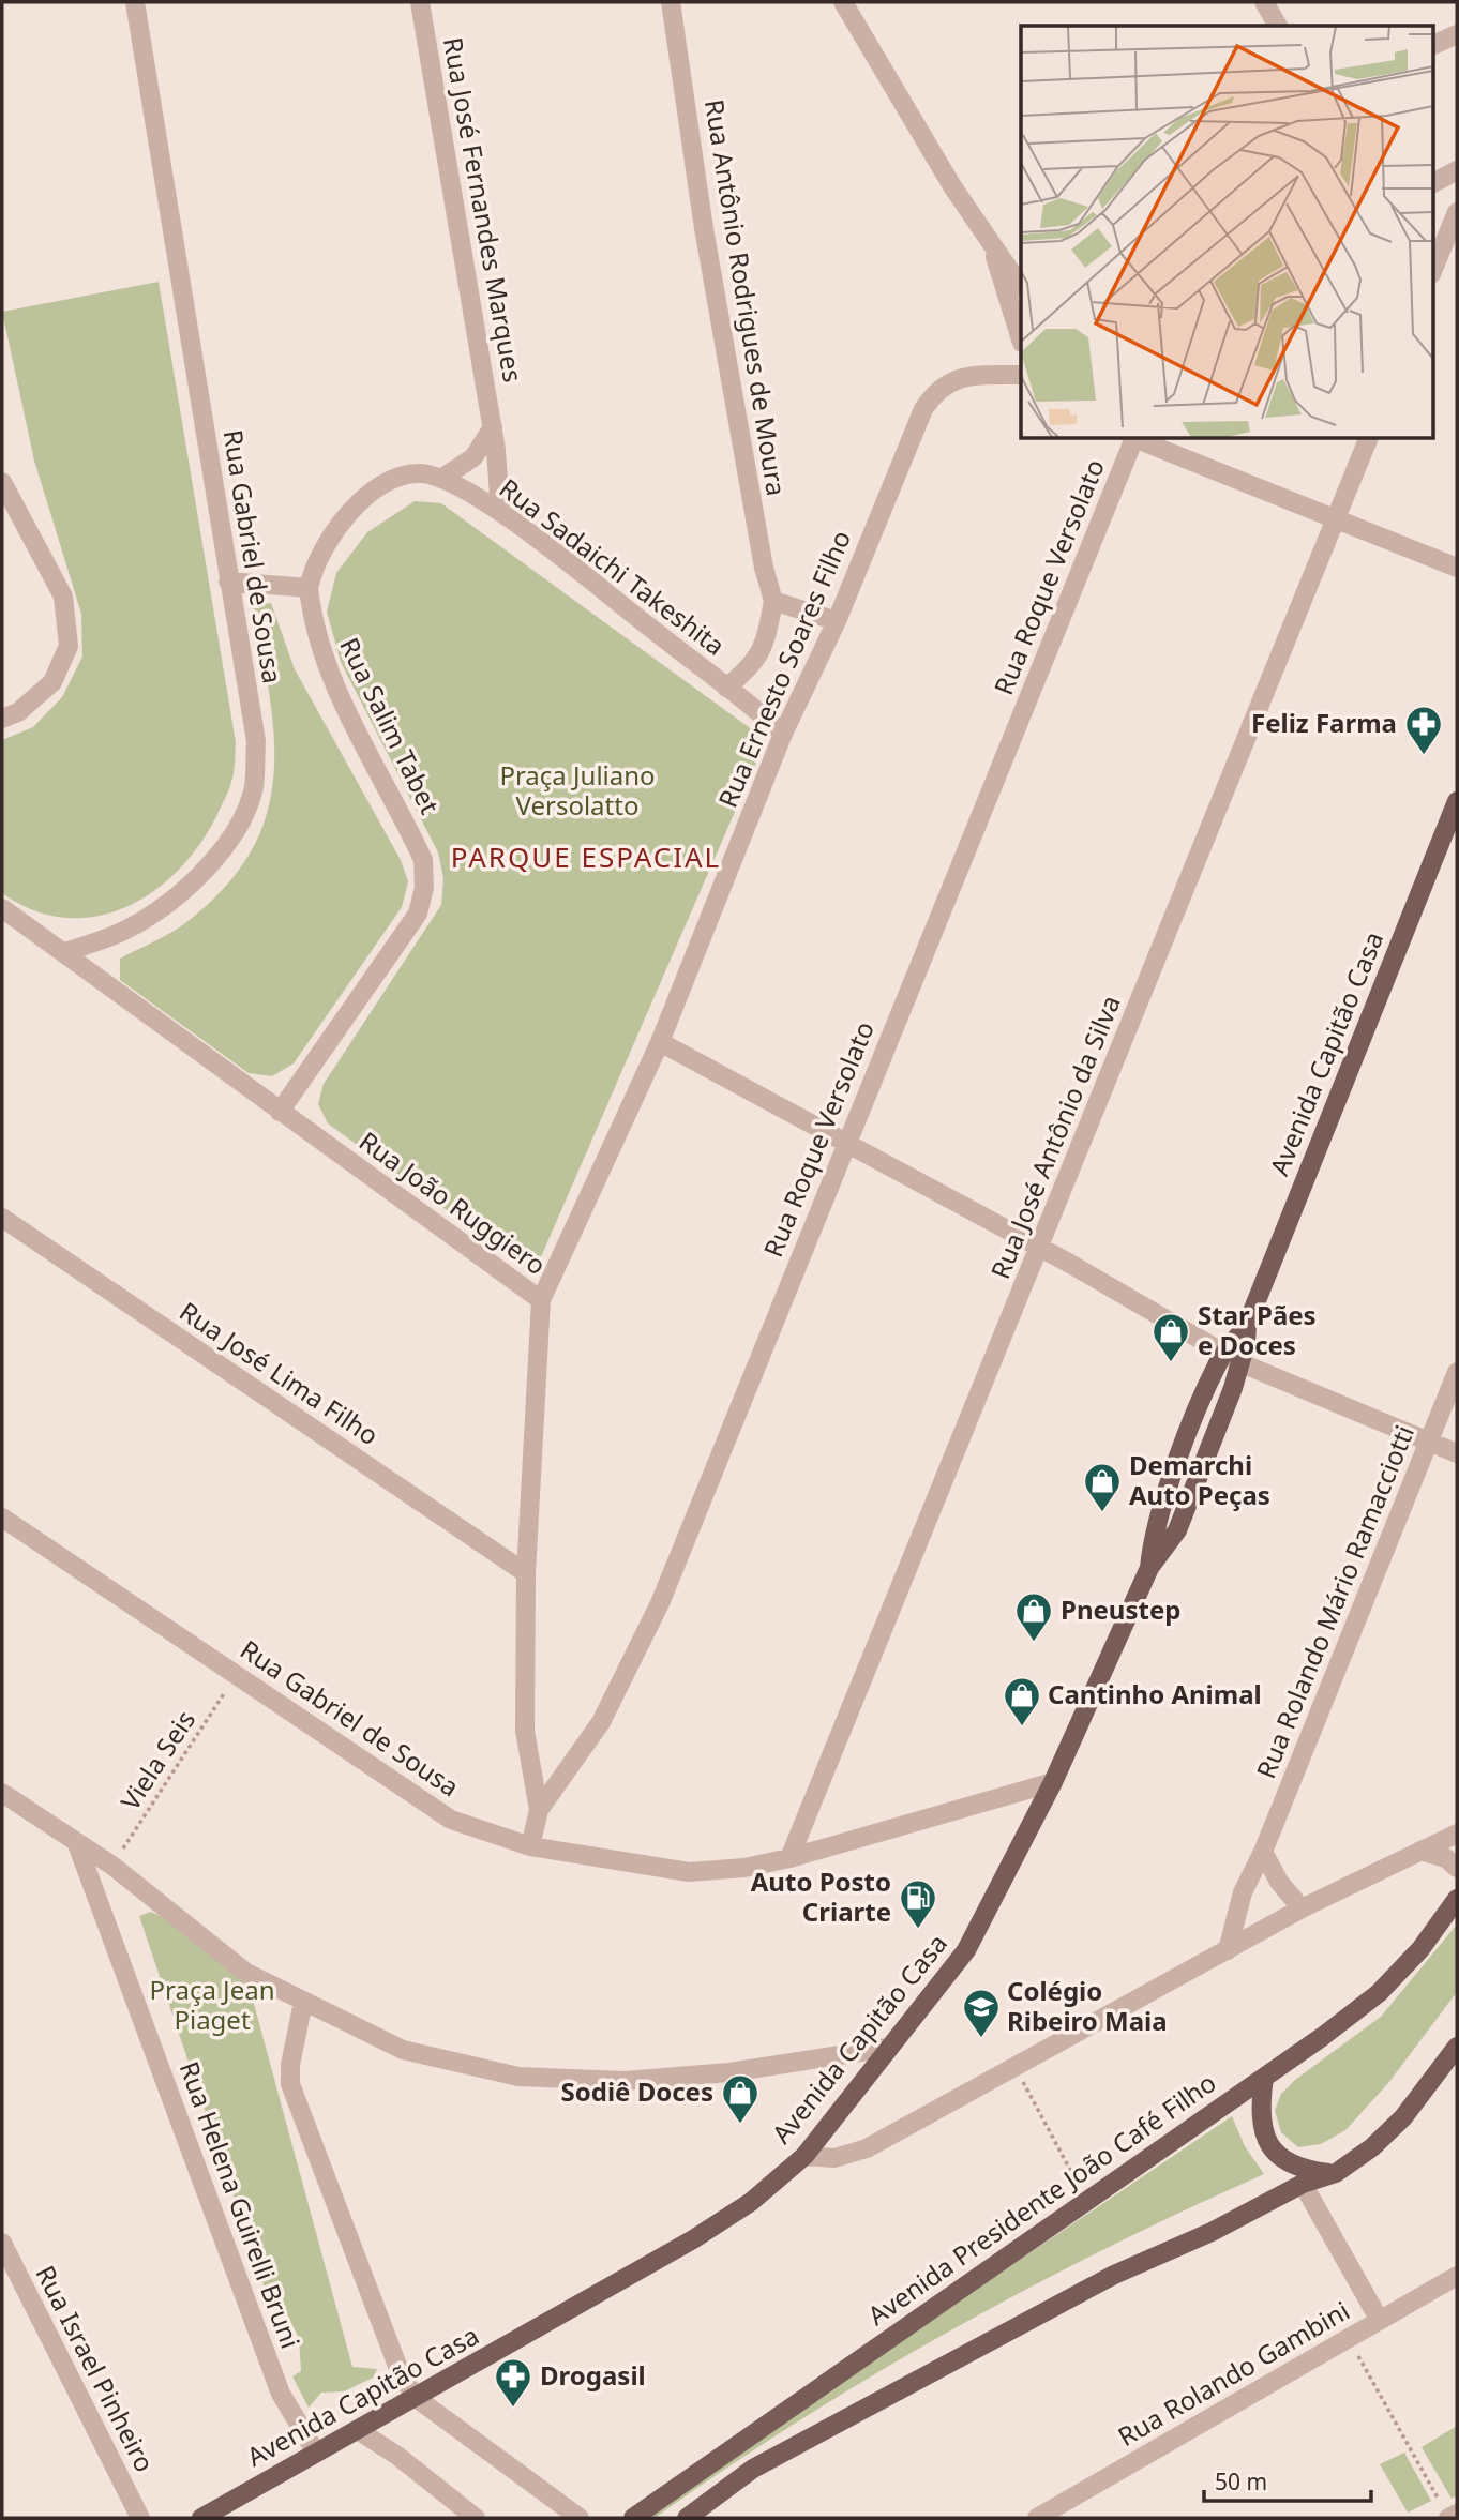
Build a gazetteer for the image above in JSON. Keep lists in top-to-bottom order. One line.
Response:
{"streets":{"main road":["Avenida Capitão Casa","Avenida Presidente João Café Filho"],"street":["Rua José Fernandes Marques","Rua Antônio Rodrigues de Moura","Rua Gabriel de Sousa","Rua Sadaichi Takeshita","Rua Roque Versolato","Rua Ernesto Soares Filho","Rua Salim Tabet","Rua José Antônio da Silva","Rua João Ruggiero","Rua José Lima Filho","Rua Rolando Mário Ramacciotti","Rua Helena Guirelli Bruni","Rua Israel Pinheiro","Rua Rolando Gambini"],"path":["Viela Seis"]},"crossings":[["Rua José Fernandes Marques","Rua Sadaichi Takeshita"],["Rua Antônio Rodrigues de Moura","Rua Sadaichi Takeshita"],["Rua Gabriel de Sousa","Rua Roque Versolato"],["Rua Gabriel de Sousa","Avenida Capitão Casa"],["Rua Gabriel de Sousa","Rua José Antônio da Silva"],["Rua Gabriel de Sousa","Rua João Ruggiero"],["Rua Gabriel de Sousa","Viela Seis"],["Rua Sadaichi Takeshita","Rua Ernesto Soares Filho"],["Rua Sadaichi Takeshita","Rua Salim Tabet"],["Rua Roque Versolato","Rua João Ruggiero"],["Rua Ernesto Soares Filho","Rua João Ruggiero"],["Rua Salim Tabet","Rua João Ruggiero"],["Avenida Capitão Casa","Rua Helena Guirelli Bruni"],["Rua João Ruggiero","Rua José Lima Filho"]],"districts":["PARQUE ESPACIAL"],"parks":["Praça Juliano Versolatto","Praça Jean Piaget"],"places":{"pharmacy":["Feliz Farma","Drogasil"],"shop":["Star Pães e Doces","Demarchi Auto Peças","Pneustep","Cantinho Animal","Sodiê Doces"],"fuel station":["Auto Posto Criarte"],"school or university":["Colégio Ribeiro Maia"]},"scale_bar":"50 m"}
